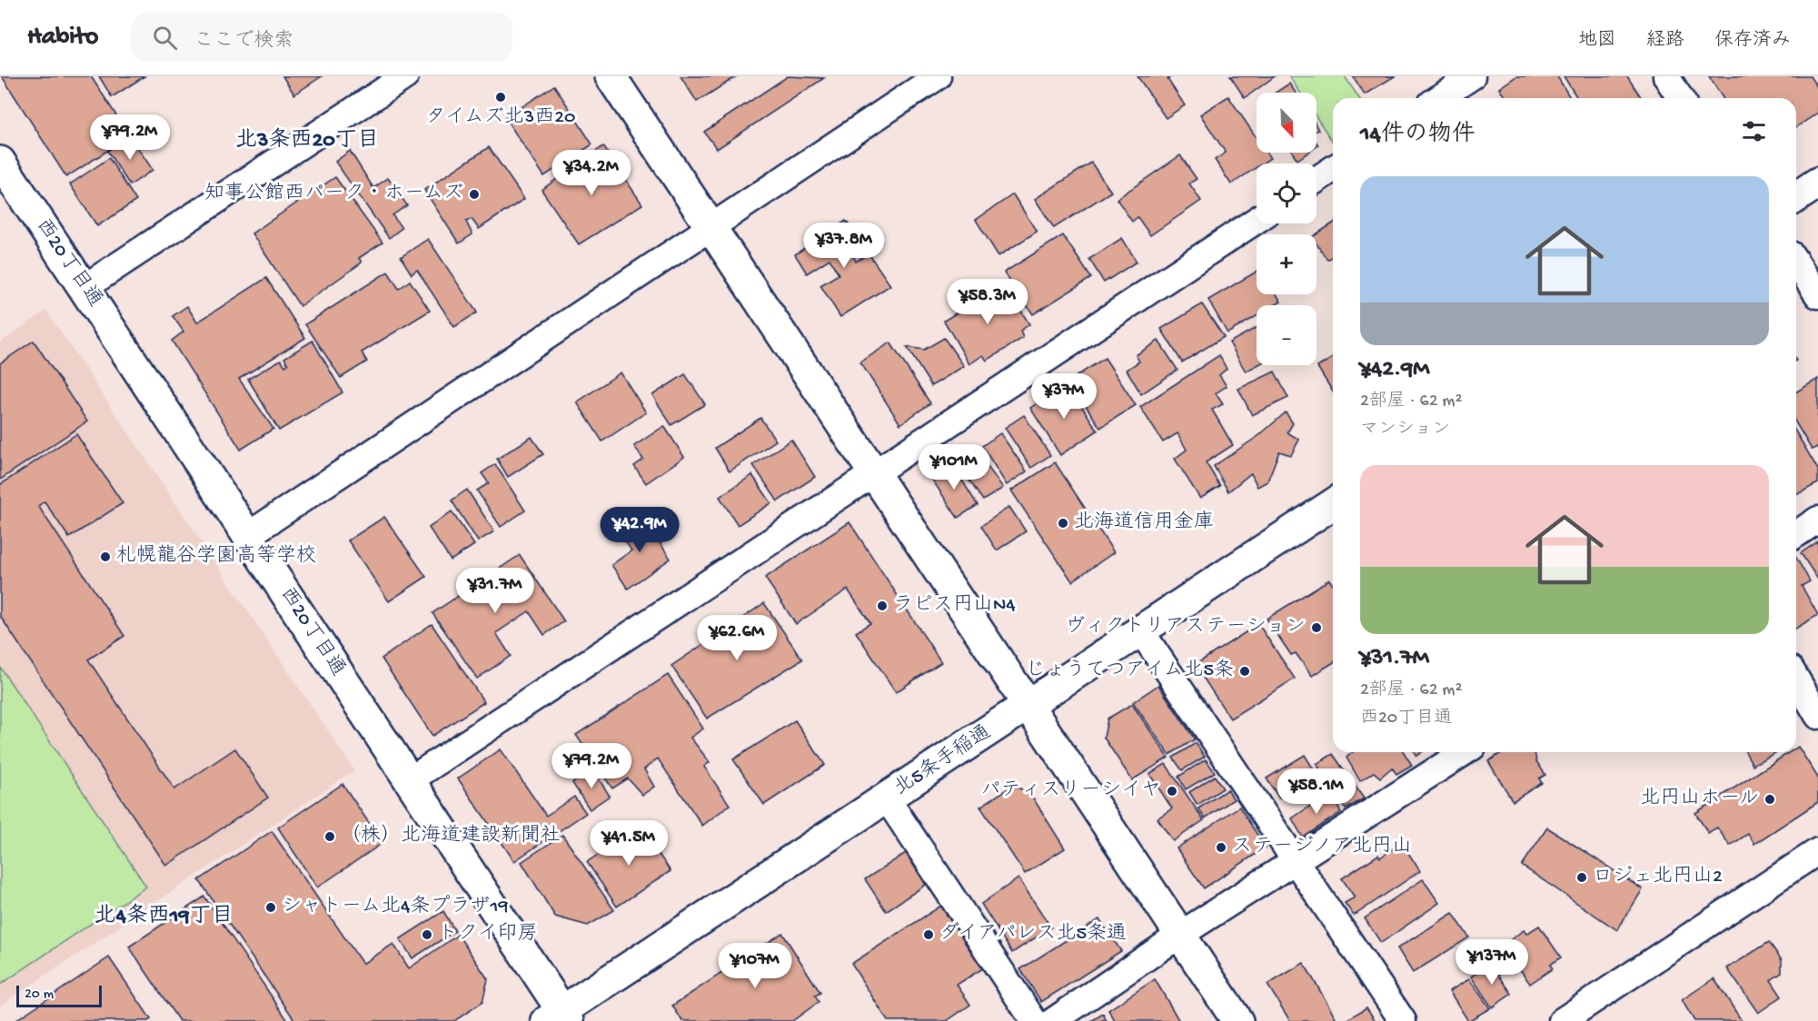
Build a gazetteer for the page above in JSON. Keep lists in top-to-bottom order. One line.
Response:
{"streets":{"street":["西20丁目通","北5条手稲通"]},"crossings":[["西20丁目通","北5条手稲通"]],"districts":["北3条西20丁目","北4条西19丁目"],"places":["タイムズ北3西20","知事公館西パーク・ホームズ","北海道信用金庫","札幌龍谷学園高等学校","ラピス円山N4","ヴィクトリアステーション","じょうてつアイム北5条","パティスリーシイヤ","北円山ホール","（株）北海道建設新聞社","ステージノア北円山","ロジェ北円山2","シャトーム北4条プラザ19","トクイ印房","ダイアパレス北5条通"],"scale_bar":"20 m","north":"bottom right","page":{"header":"Habito","search":"ここで検索","nav":["地図","経路","保存済み"],"map_buttons":["+","−"],"heading":"14件の物件","price":["¥79.2M","¥34.2M","¥37.8M","¥58.3M","¥37M","¥101M","¥42.9M","¥31.7M","¥62.6M","¥79.2M","¥58.1M","¥41.5M","¥137M","¥107M"],"list":[{"name":"¥42.9M","note":"2部屋 · 62 m² · マンション"},{"name":"¥31.7M","note":"2部屋 · 62 m² · 西20丁目通"}],"scale":"20 m"}}
